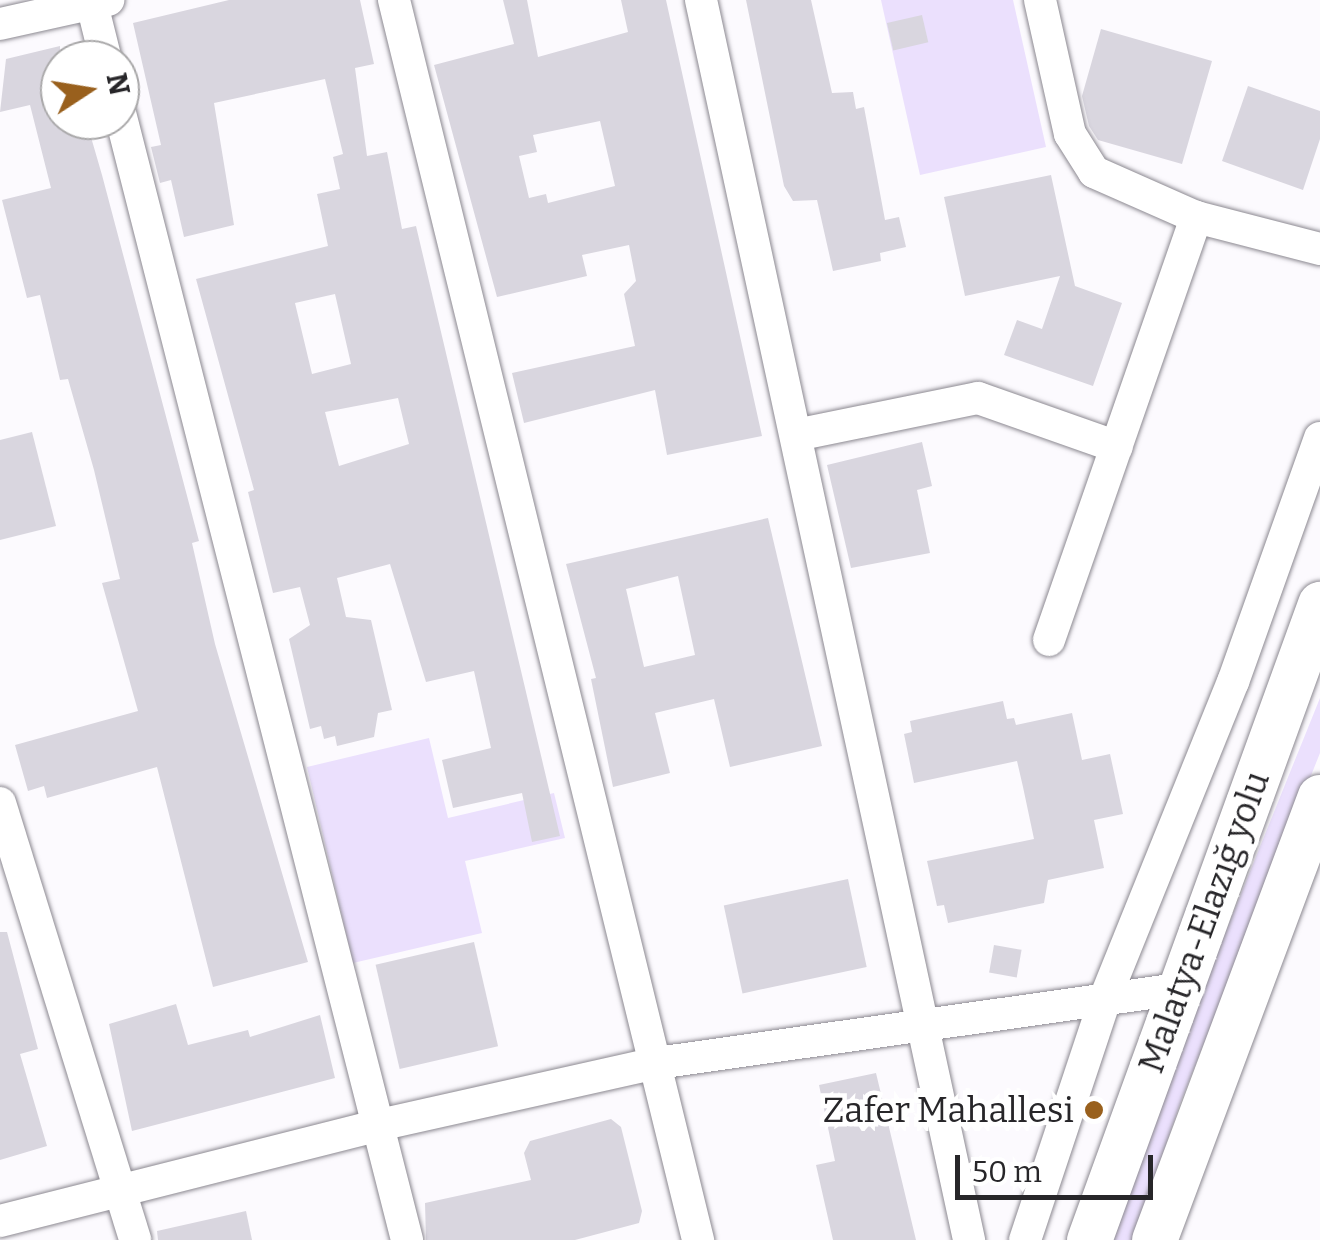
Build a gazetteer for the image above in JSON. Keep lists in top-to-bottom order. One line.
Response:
{"streets":{"highway":["Malatya-Elazığ yolu"]},"places":["Zafer Mahallesi"],"scale_bar":"50 m","north":"right"}
